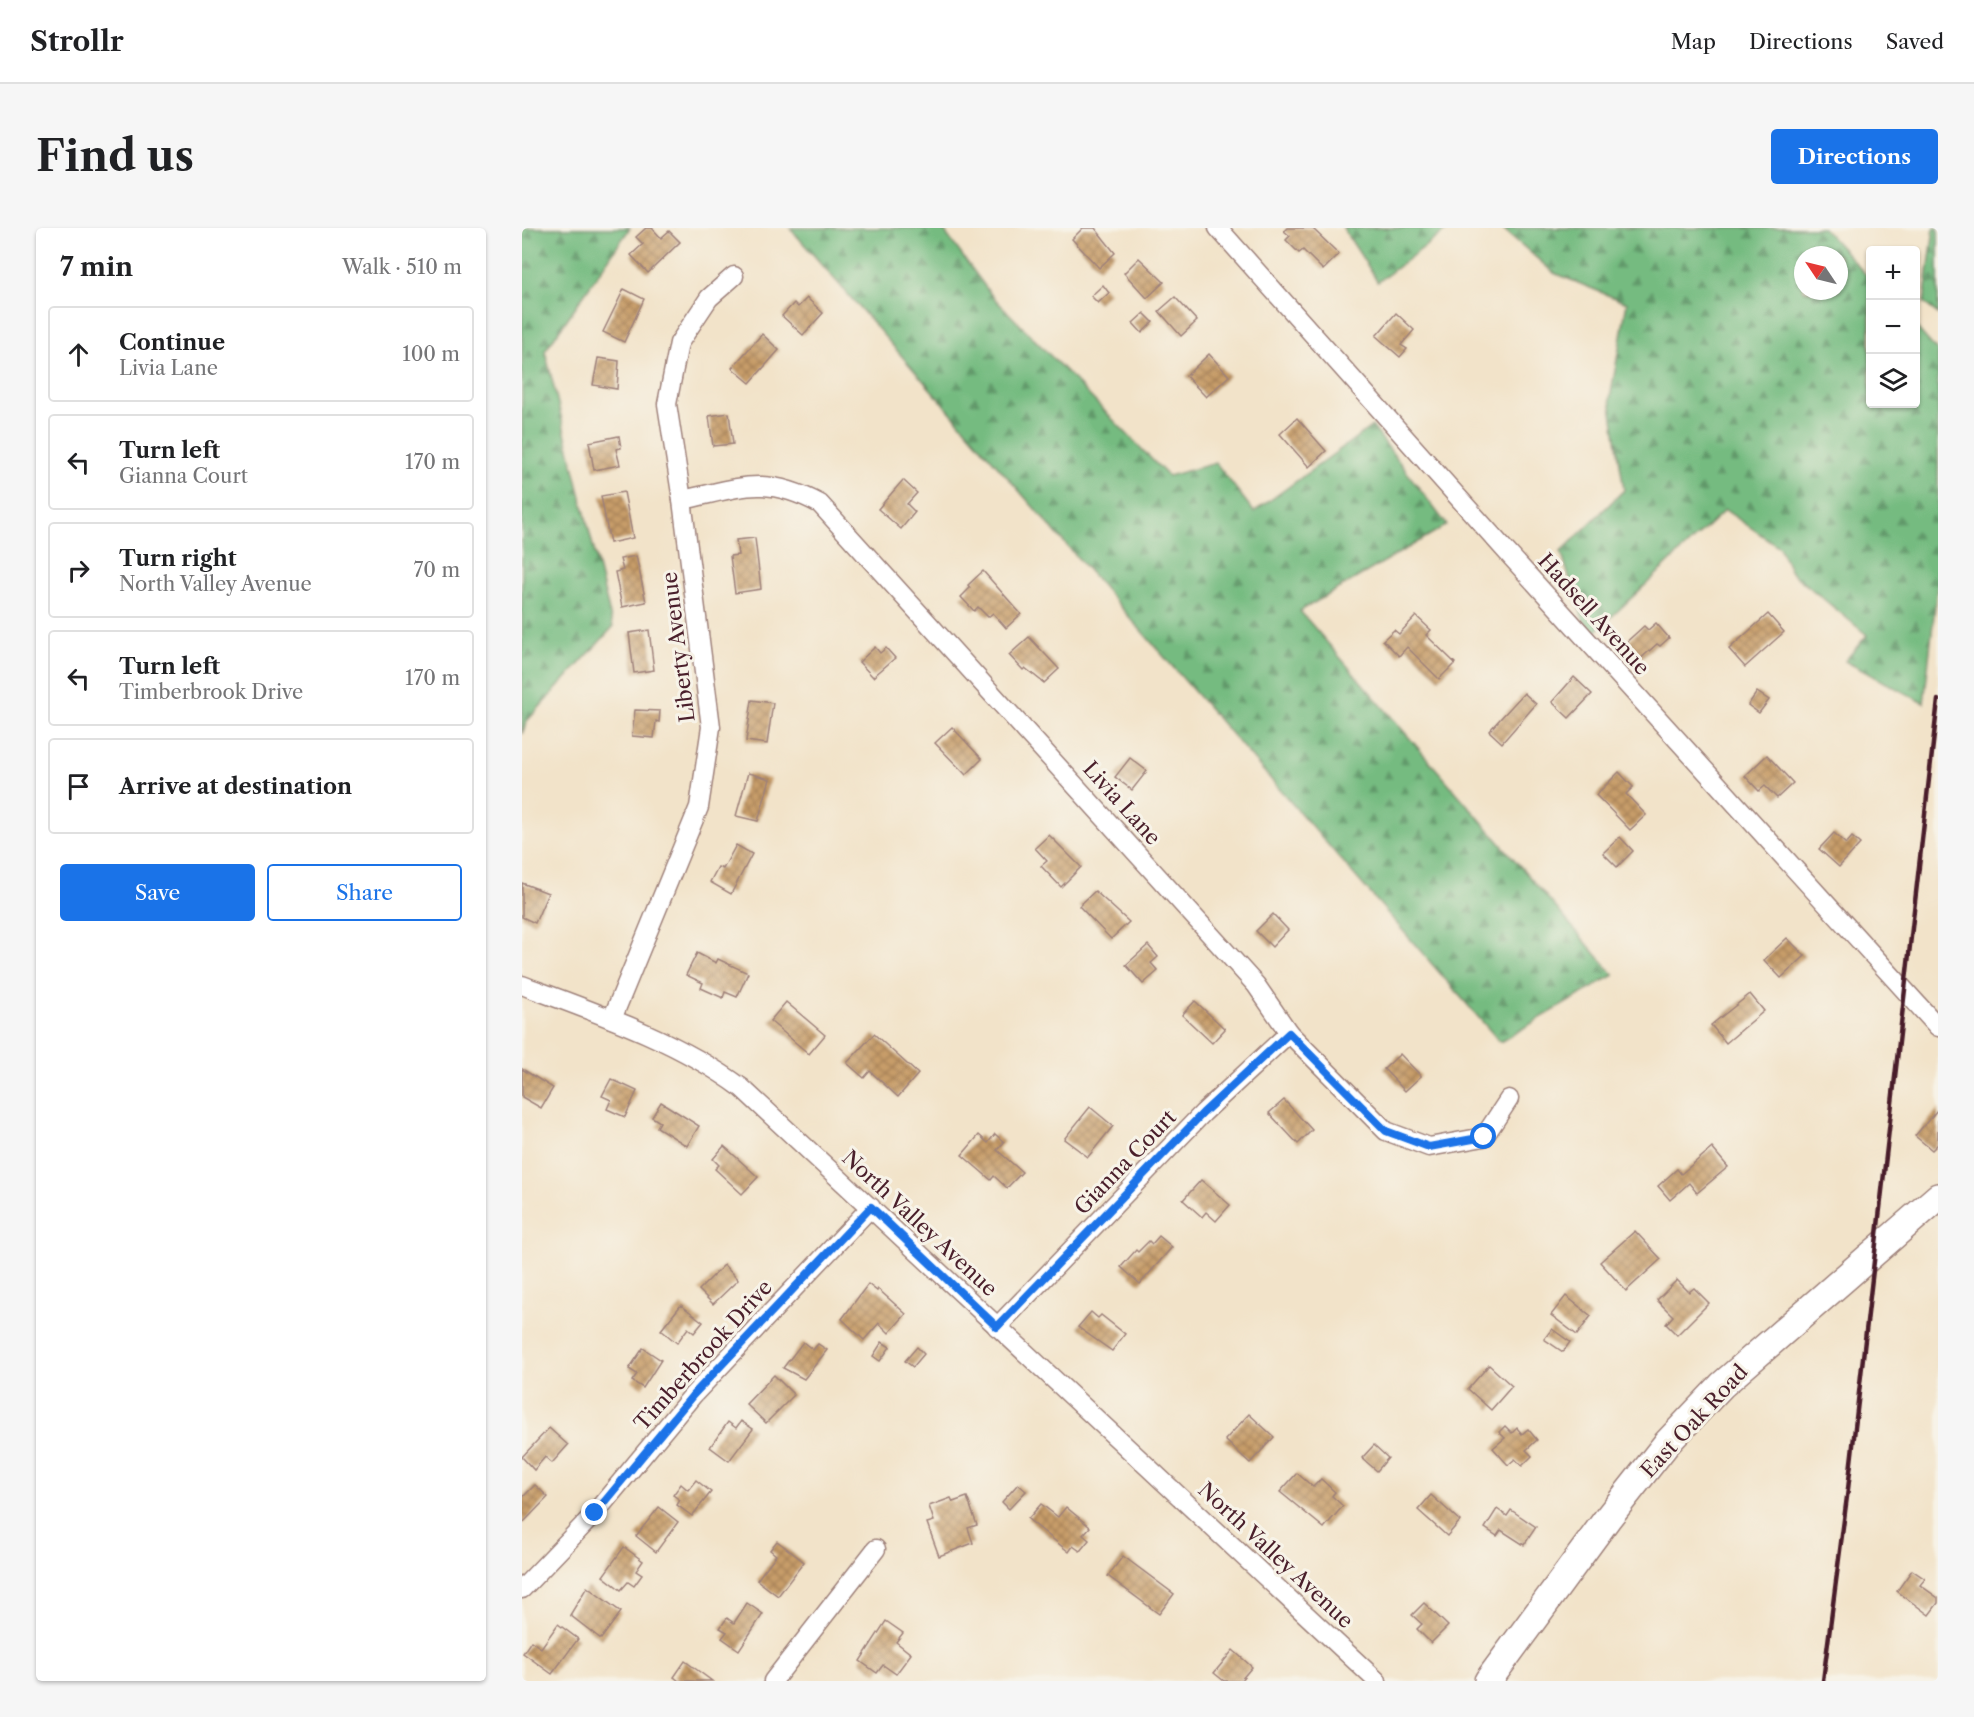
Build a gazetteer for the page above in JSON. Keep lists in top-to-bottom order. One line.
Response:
{"streets":{"street":["Hadsell Avenue","Liberty Avenue","Livia Lane","Gianna Court","North Valley Avenue","Timberbrook Drive","East Oak Road"]},"crossings":[["Liberty Avenue","Livia Lane"],["Liberty Avenue","North Valley Avenue"],["Livia Lane","Gianna Court"],["Gianna Court","North Valley Avenue"],["North Valley Avenue","Timberbrook Drive"]],"north":"top left","page":{"header":"Strollr","nav":["Map","Directions","Saved"],"buttons":["Directions",["Save","Share"]],"title":"Find us","heading":["7 min","Walk · 510 m"],"map_buttons":["+","−"],"list":[["Continue","Livia Lane","100 m"],["Turn left","Gianna Court","170 m"],["Turn right","North Valley Avenue","70 m"],["Turn left","Timberbrook Drive","170 m"],"Arrive at destination"]}}
